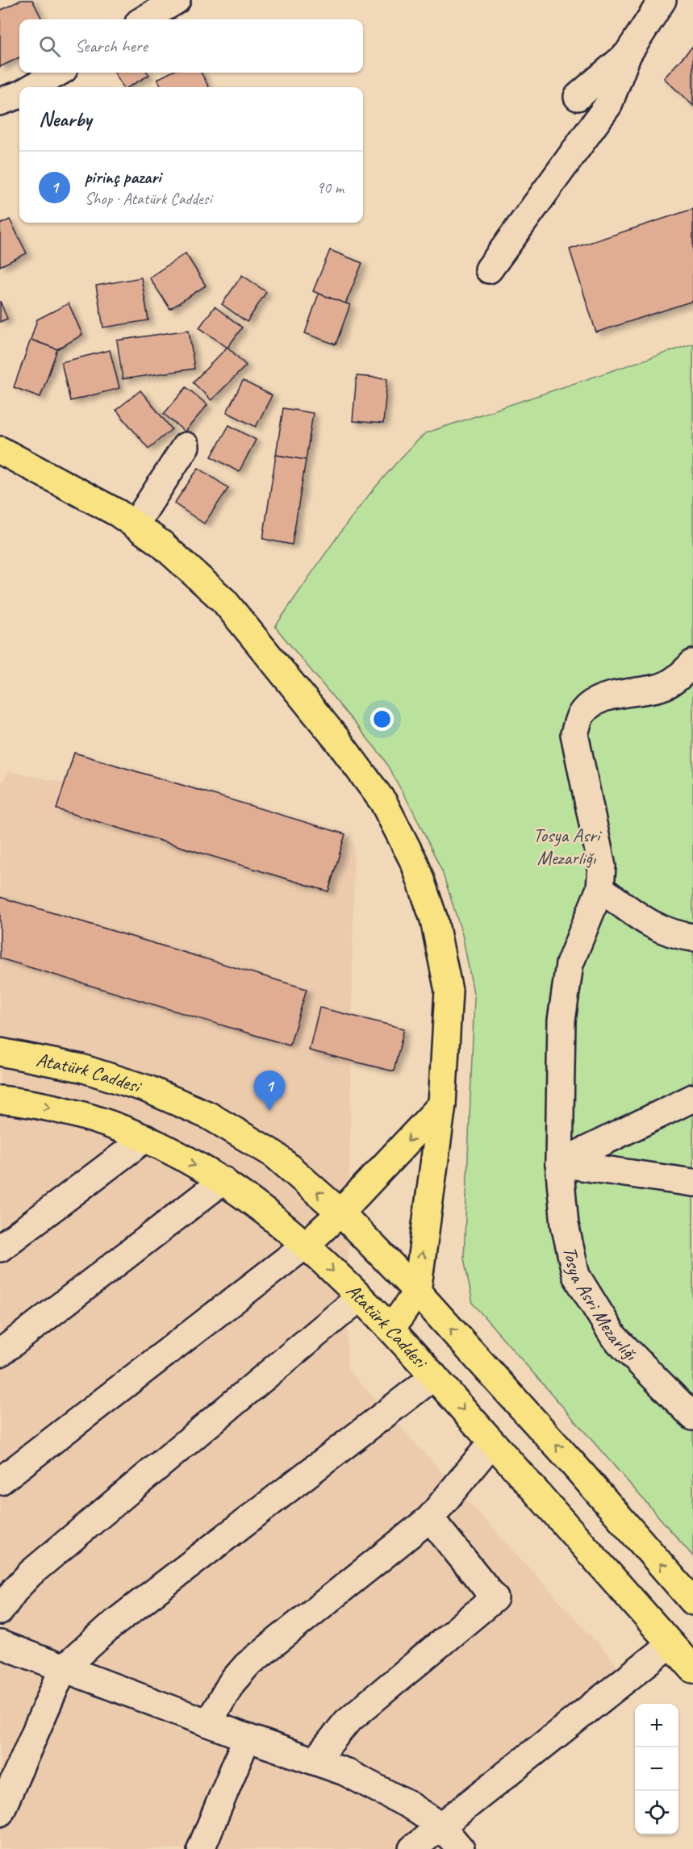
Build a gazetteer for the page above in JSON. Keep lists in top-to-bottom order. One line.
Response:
{"streets":{"main road":["Atatürk Caddesi"],"street":["Tosya Asri Mezarlığı"]},"parks":["Tosya Asri Mezarlığı"],"page":{"search":"Search here","heading":"Nearby","list":[{"mark":"1","name":"pirinç pazari","note":"Shop · Atatürk Caddesi","value":"90 m"}],"pins":"1","map_buttons":["+","−"]}}
